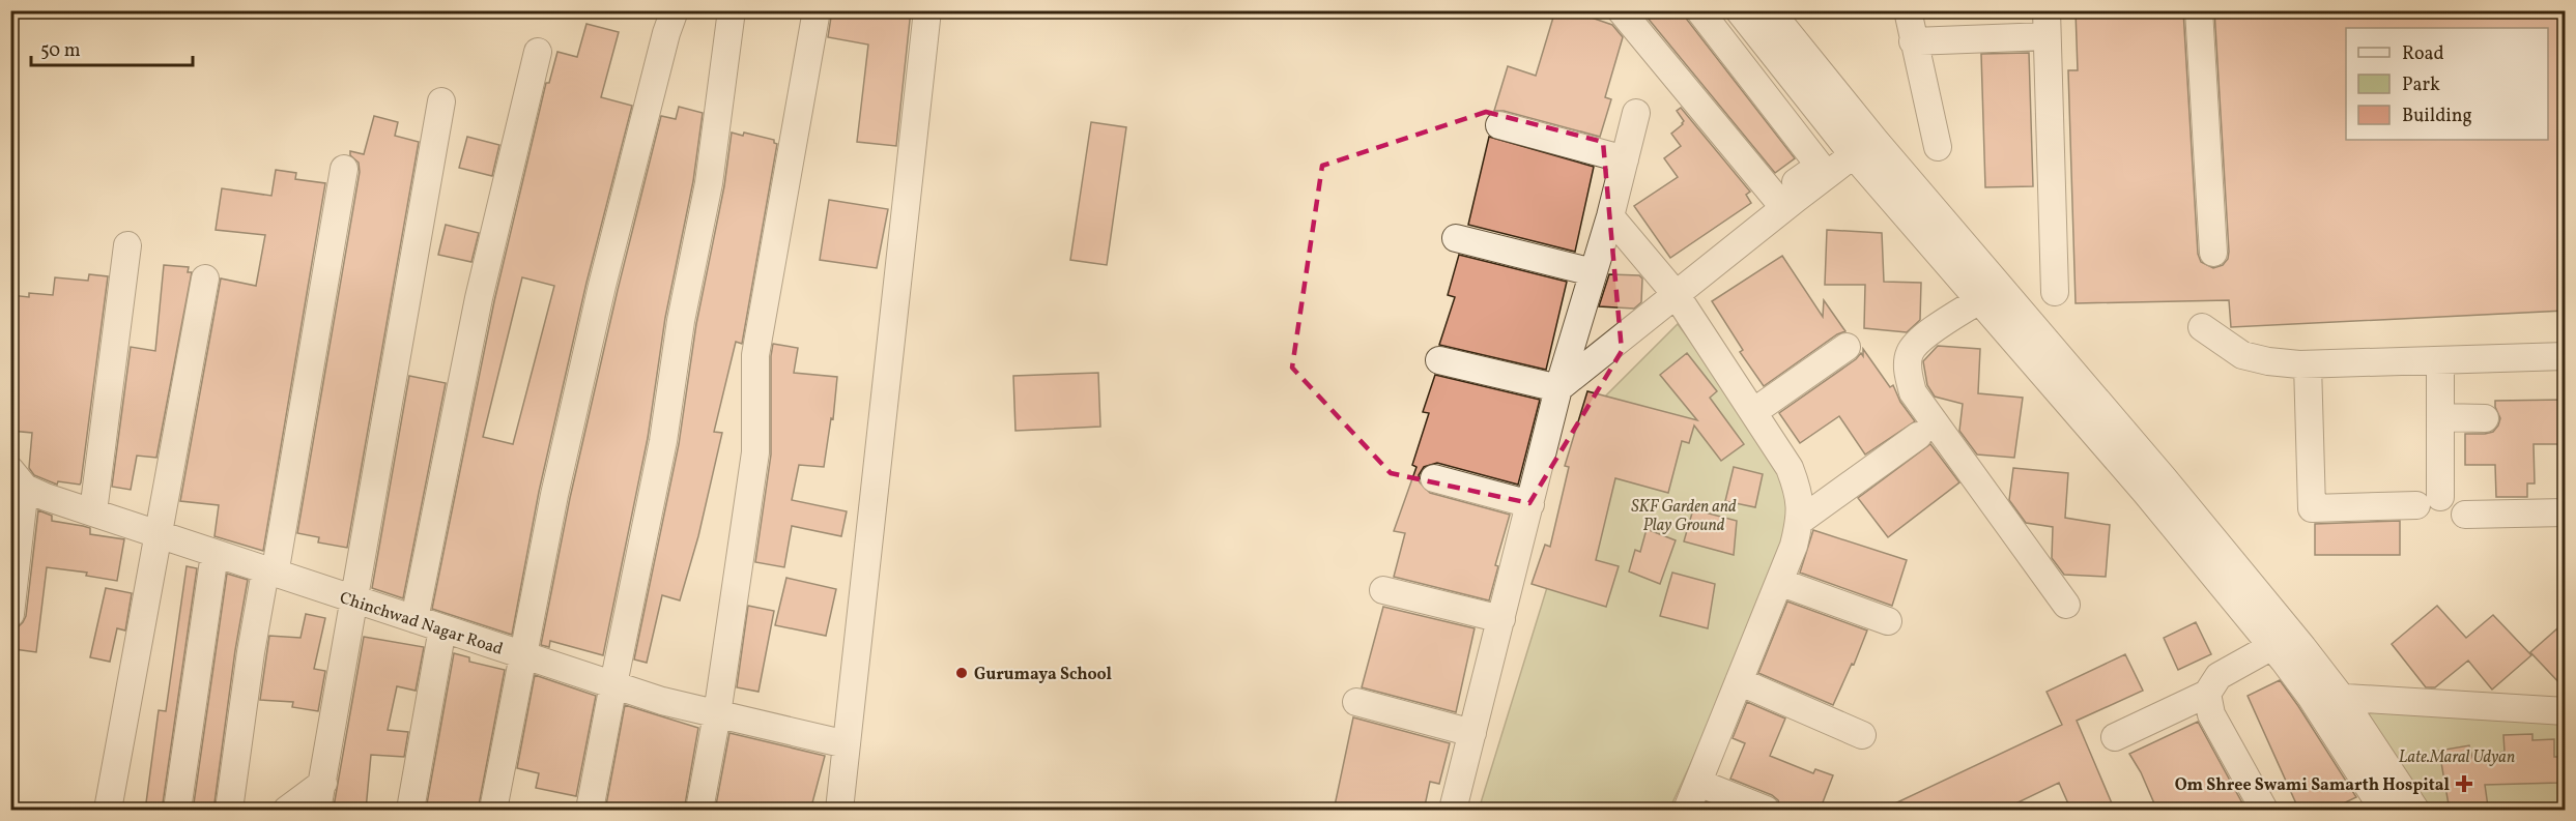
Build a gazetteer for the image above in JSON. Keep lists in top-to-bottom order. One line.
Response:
{"streets":{"street":["Chinchwad Nagar Road"]},"parks":["SKF Garden and Play Ground","Late.Maral Udyan"],"places":{"other":["Gurumaya School"],"health":["Om Shree Swami Samarth Hospital"]},"legend":["Road","Park","Building"],"scale_bar":"50 m"}
